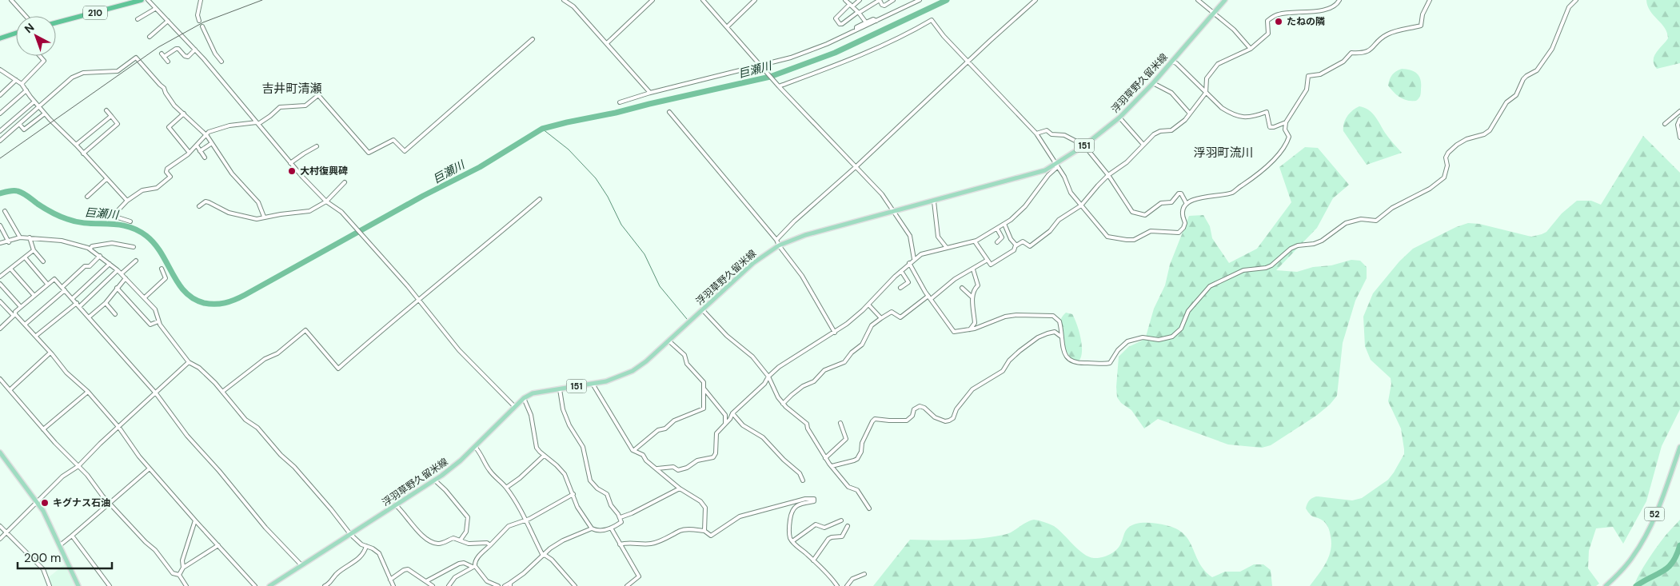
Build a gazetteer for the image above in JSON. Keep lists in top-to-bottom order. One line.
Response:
{"streets":{"highway":["210"],"main road":["浮羽草野久留米線","151","52"]},"districts":["吉井町清瀬","浮羽町流川"],"water":["巨瀬川"],"places":["たねの隣","大村復興碑","キグナス石油"],"scale_bar":"200 m","north":"top left"}
